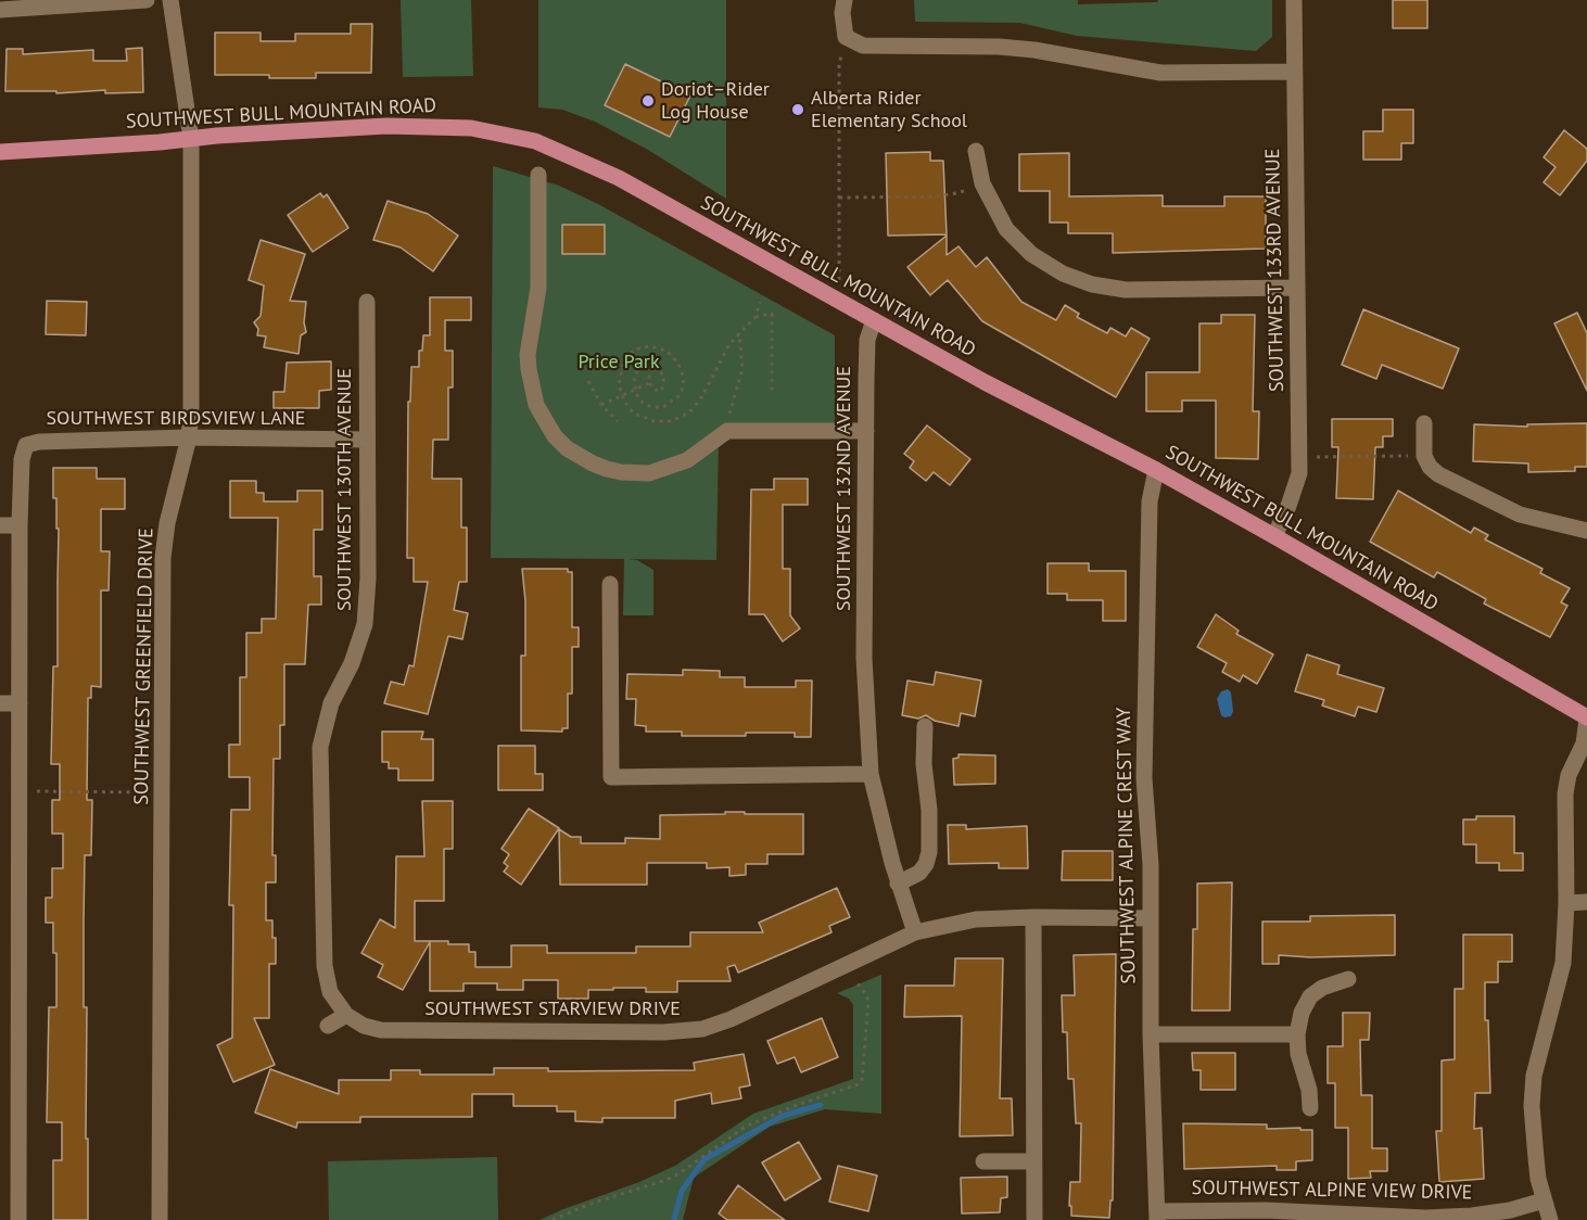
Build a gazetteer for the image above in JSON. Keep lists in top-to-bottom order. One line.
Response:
{"streets":{"main road":["SOUTHWEST BULL MOUNTAIN ROAD"],"street":["SOUTHWEST 133RD AVENUE","SOUTHWEST BIRDSVIEW LANE","SOUTHWEST 132ND AVENUE","SOUTHWEST 130TH AVENUE","SOUTHWEST GREENFIELD DRIVE","SOUTHWEST ALPINE CREST WAY","SOUTHWEST STARVIEW DRIVE","SOUTHWEST ALPINE VIEW DRIVE"]},"crossings":[["SOUTHWEST BULL MOUNTAIN ROAD","SOUTHWEST 133RD AVENUE"],["SOUTHWEST BULL MOUNTAIN ROAD","SOUTHWEST 132ND AVENUE"],["SOUTHWEST BULL MOUNTAIN ROAD","SOUTHWEST GREENFIELD DRIVE"],["SOUTHWEST BULL MOUNTAIN ROAD","SOUTHWEST ALPINE CREST WAY"],["SOUTHWEST BIRDSVIEW LANE","SOUTHWEST 130TH AVENUE"],["SOUTHWEST BIRDSVIEW LANE","SOUTHWEST GREENFIELD DRIVE"],["SOUTHWEST 132ND AVENUE","SOUTHWEST STARVIEW DRIVE"],["SOUTHWEST 130TH AVENUE","SOUTHWEST STARVIEW DRIVE"],["SOUTHWEST ALPINE CREST WAY","SOUTHWEST STARVIEW DRIVE"],["SOUTHWEST ALPINE CREST WAY","SOUTHWEST ALPINE VIEW DRIVE"]],"parks":["Price Park"],"places":["Doriot–Rider Log House","Alberta Rider Elementary School"]}
